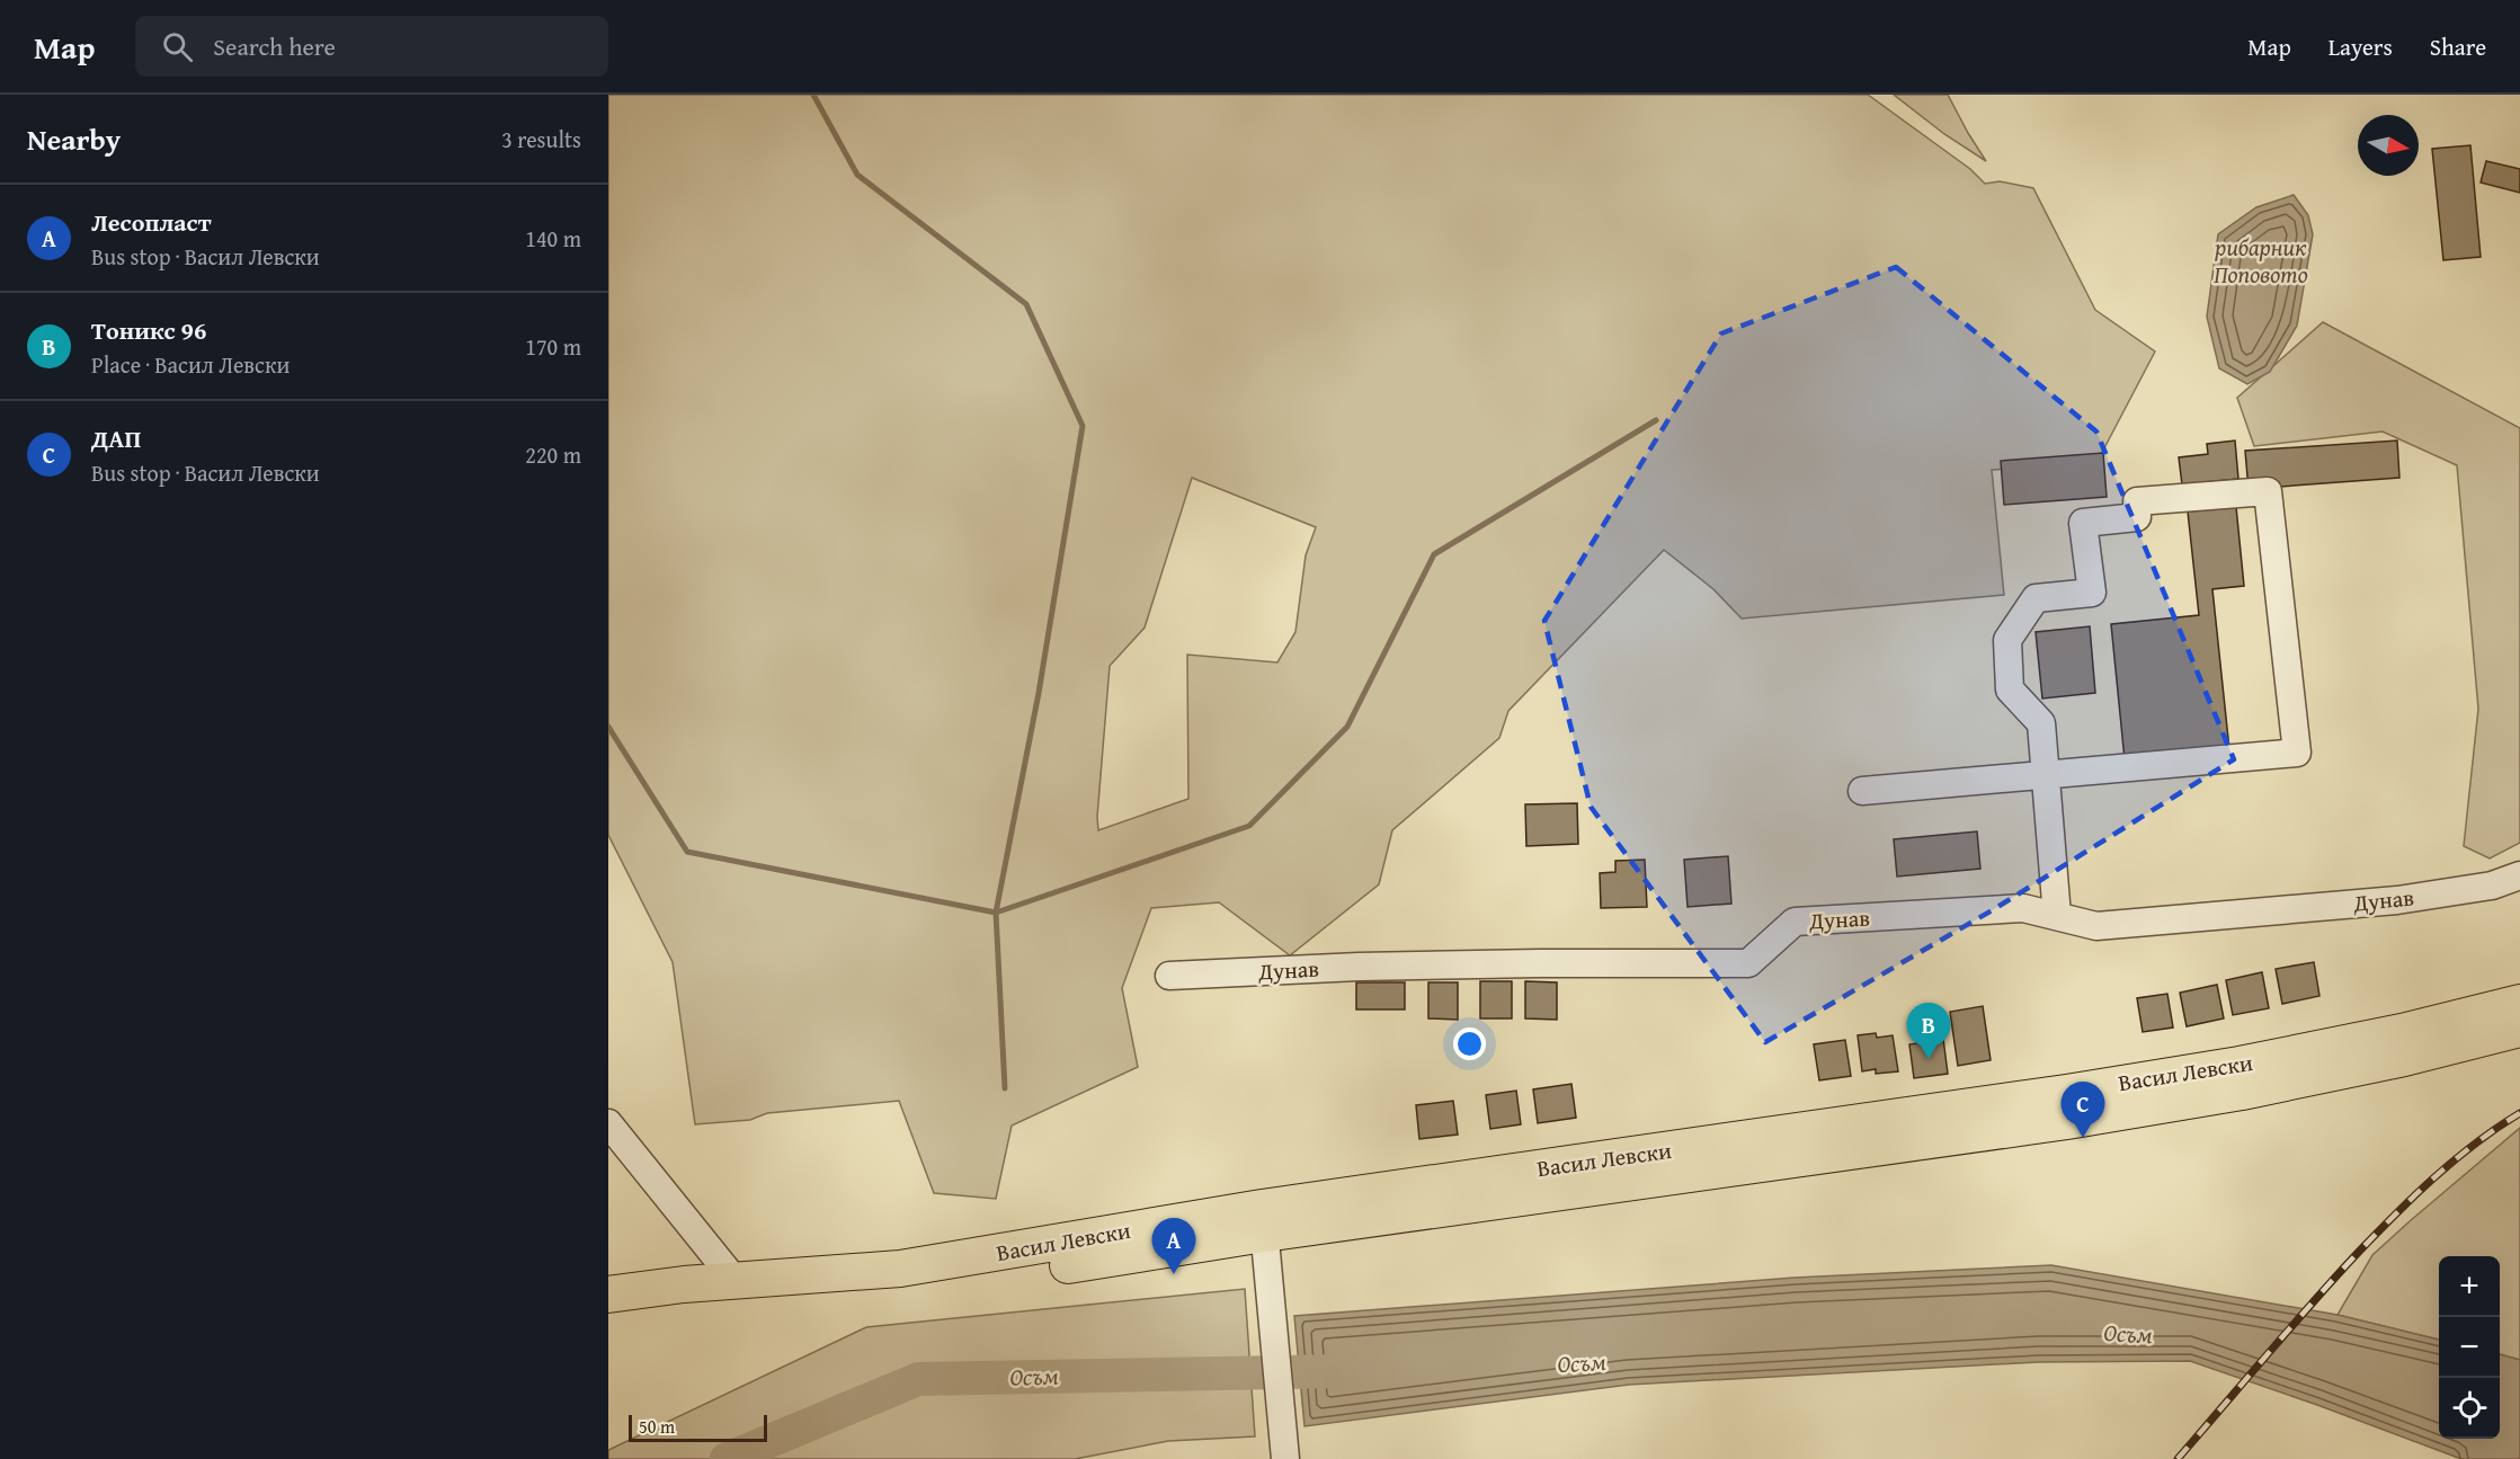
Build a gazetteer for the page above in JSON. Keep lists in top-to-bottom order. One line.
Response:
{"streets":{"main road":["Васил Левски"],"street":["Дунав"]},"water":["рибарник Поповото","Осъм"],"scale_bar":"50 m","north":"right","page":{"header":"Map","search":"Search here","nav":["Map","Layers","Share"],"heading":["Nearby","3 results"],"list":[{"mark":"A","name":"Лесопласт","note":"Bus stop · Васил Левски","value":"140 m"},{"mark":"B","name":"Тоникс 96","note":"Place · Васил Левски","value":"170 m"},{"mark":"C","name":"ДАП","note":"Bus stop · Васил Левски","value":"220 m"}],"pins":["B","C","A"],"map_buttons":["+","−"],"scale":"50 m"}}
